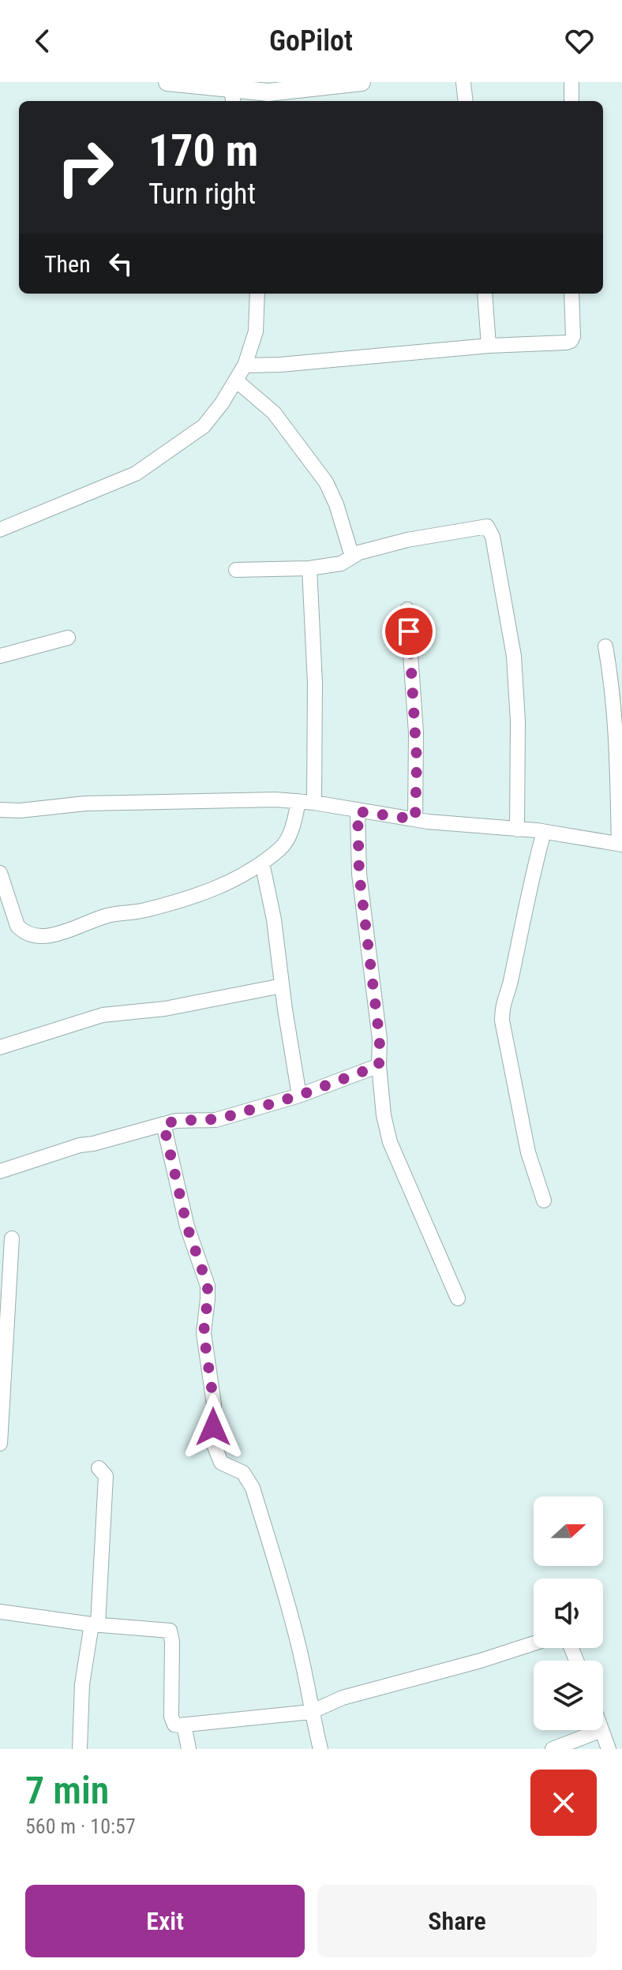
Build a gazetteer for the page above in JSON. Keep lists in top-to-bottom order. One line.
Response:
{"north":"right","page":{"header":"GoPilot","turn":["170 m","Turn right"],"then":"Then","heading":["7 min","560 m · 10:57"],"buttons":["Exit","Share"]}}
